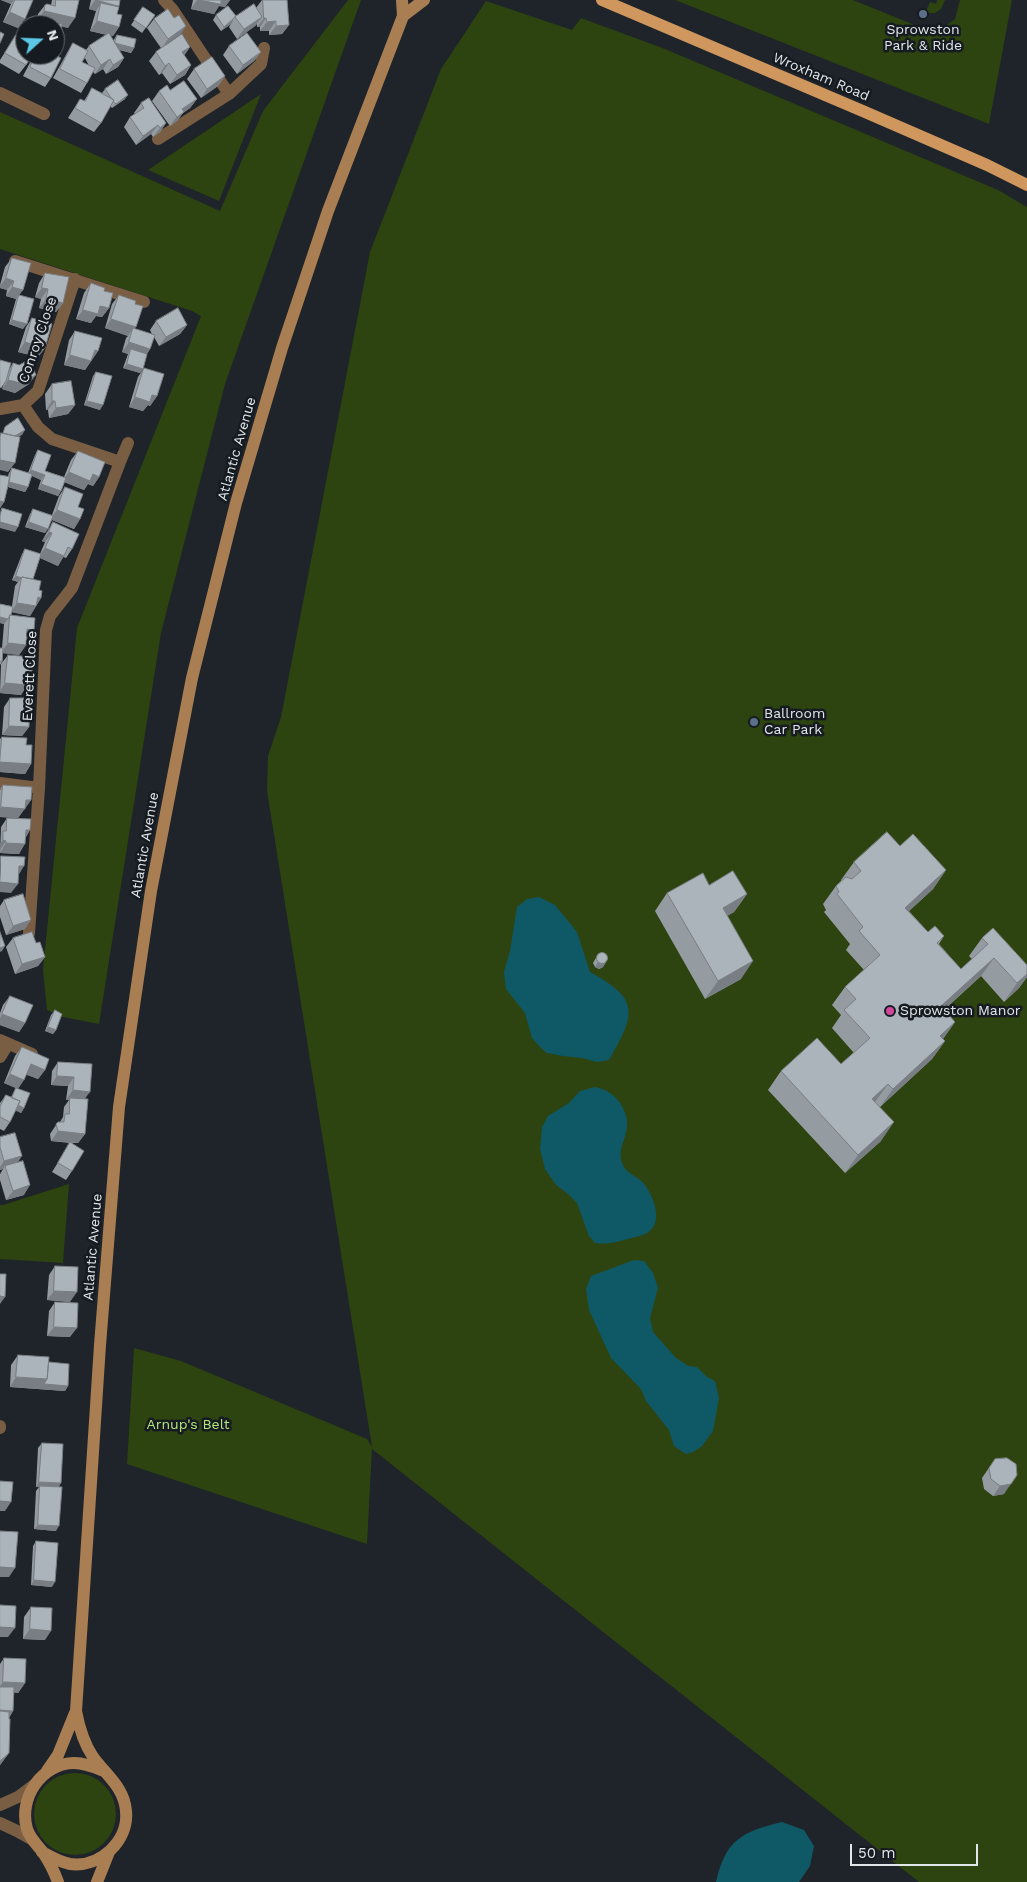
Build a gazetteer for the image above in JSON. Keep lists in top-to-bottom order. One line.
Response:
{"streets":{"main road":["Wroxham Road"],"street":["Conroy Close","Atlantic Avenue","Everett Close"]},"parks":["Arnup's Belt"],"places":["Sprowston Park & Ride","Ballroom Car Park","Sprowston Manor"],"scale_bar":"50 m","north":"right"}
